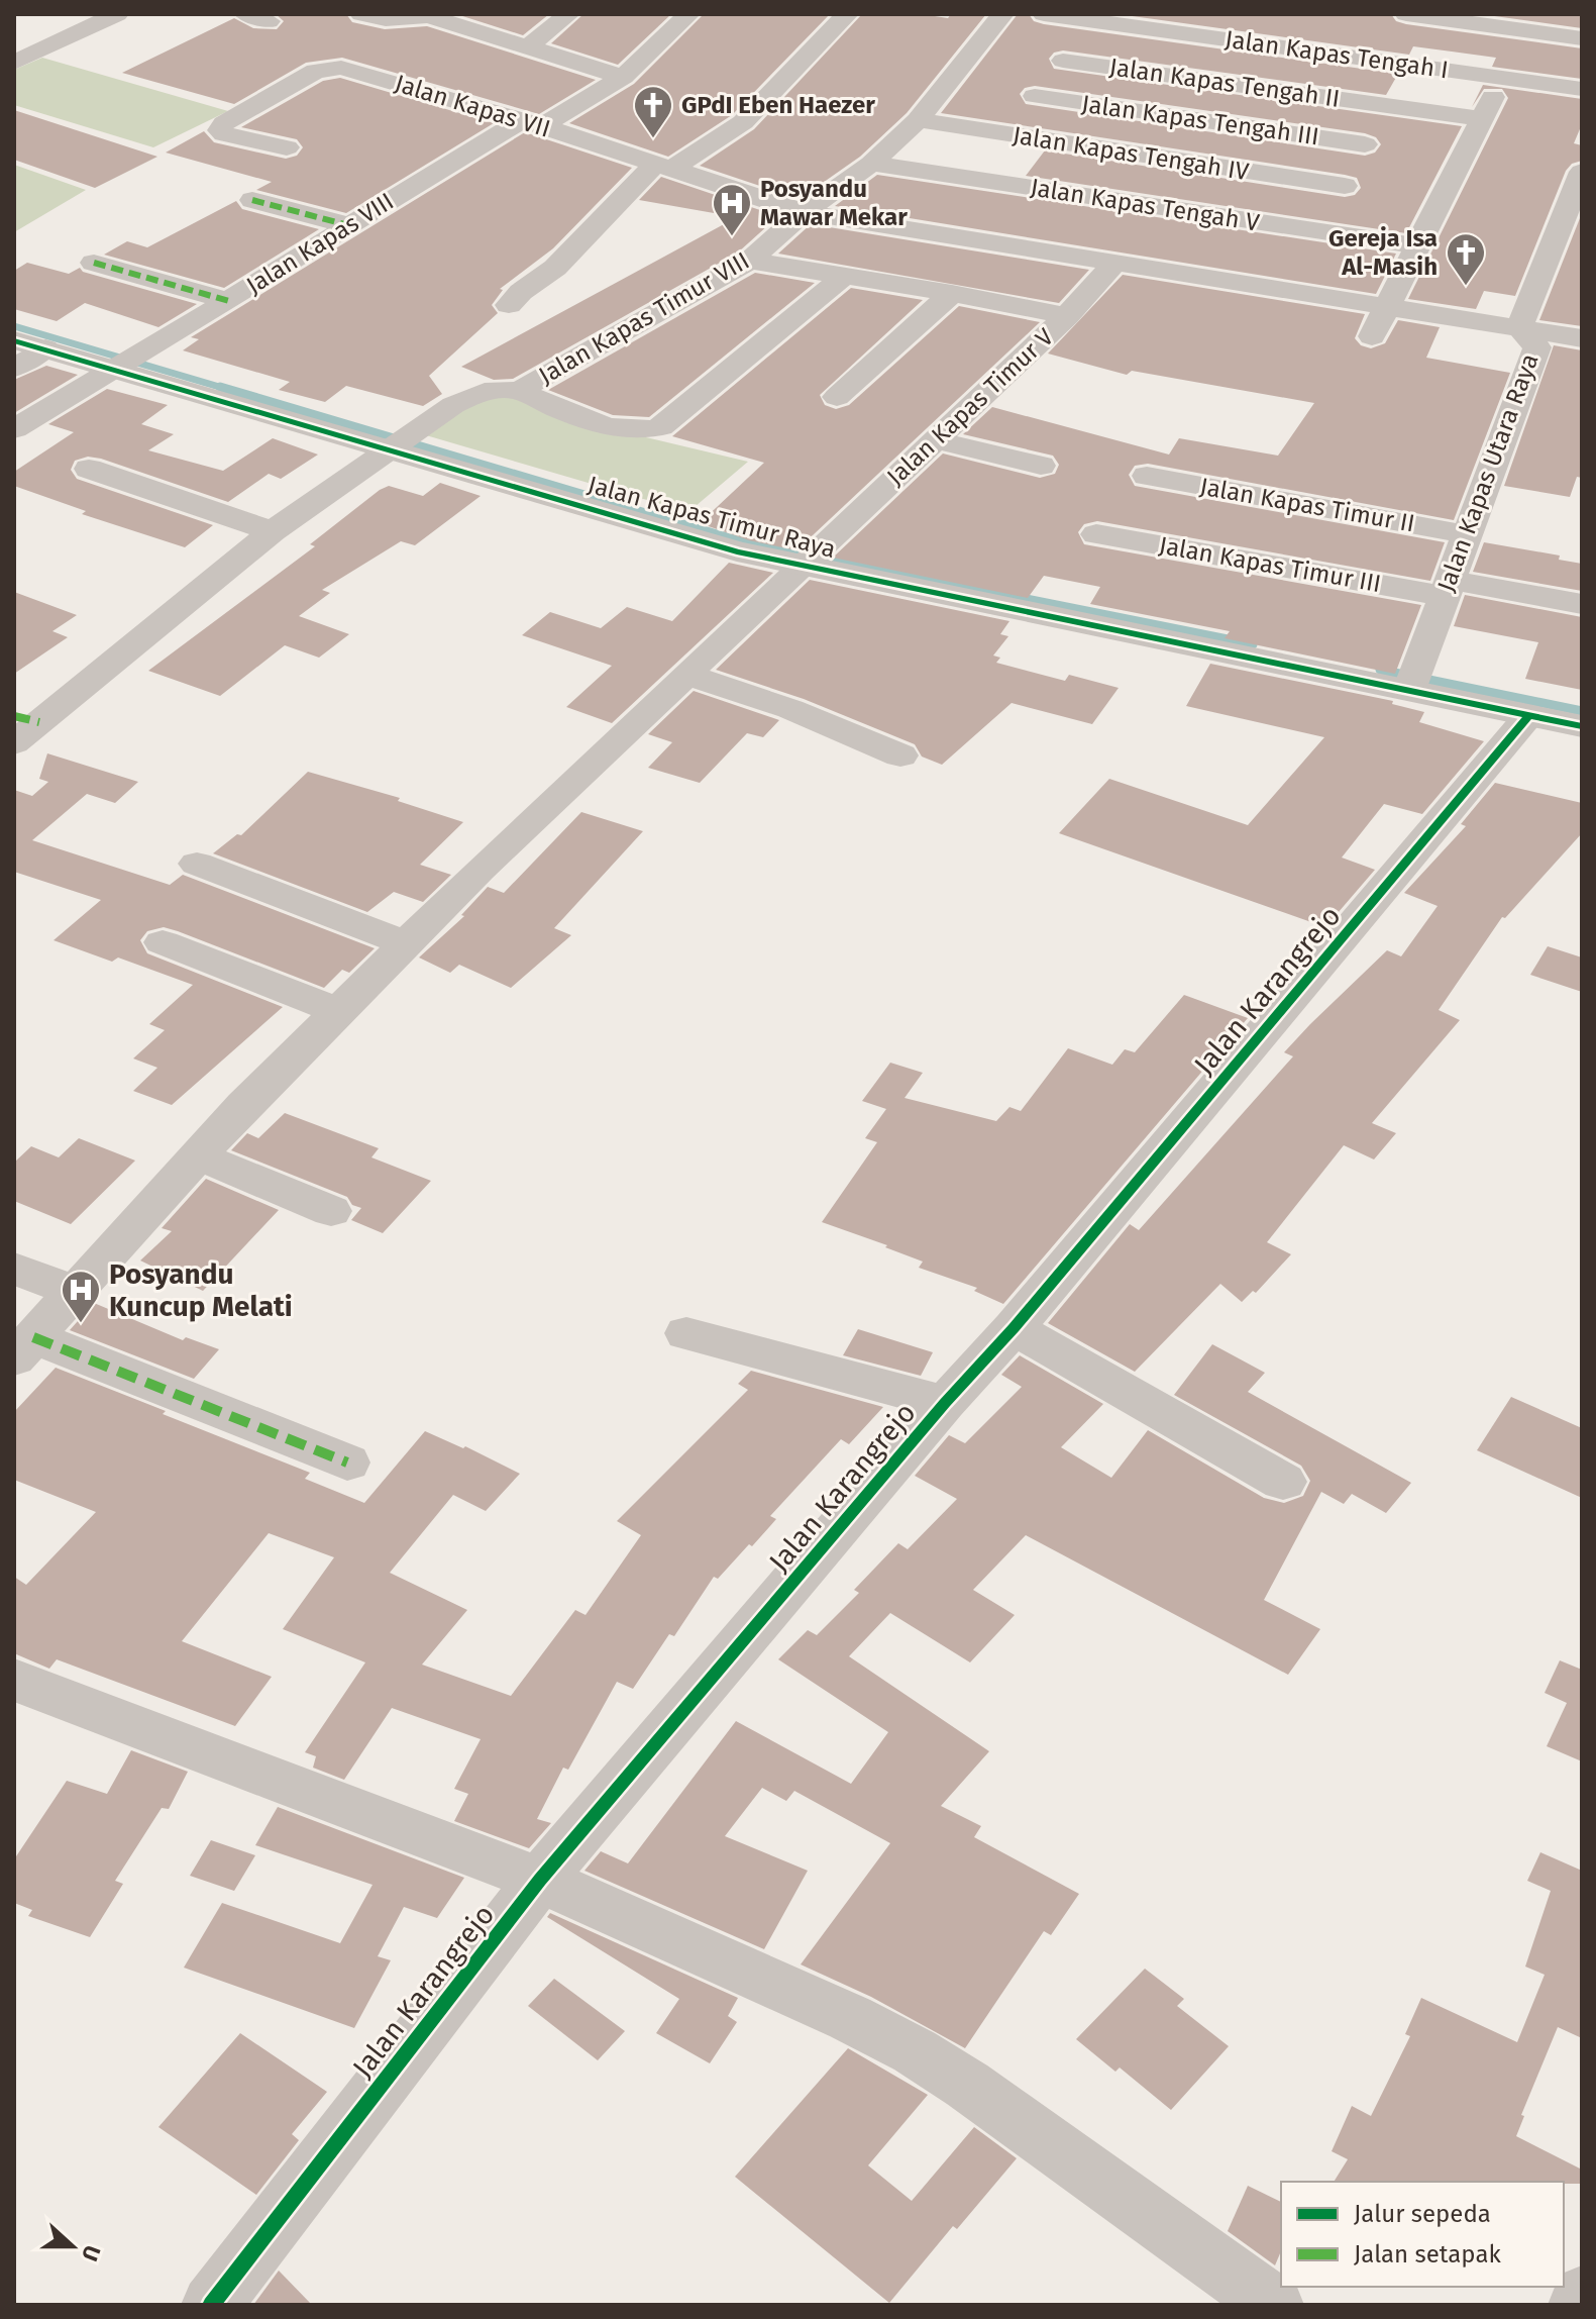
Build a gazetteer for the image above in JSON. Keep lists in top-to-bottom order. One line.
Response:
{"streets":{"street":["Jalan Kapas Tengah I","Jalan Kapas Tengah II","Jalan Kapas VII","Jalan Kapas Tengah III","Jalan Kapas Tengah IV","Jalan Kapas Tengah V","Jalan Kapas VIII","Jalan Kapas Timur VIII","Jalan Kapas Timur V","Jalan Kapas Utara Raya","Jalan Kapas Timur II","Jalan Kapas Timur Raya","Jalan Kapas Timur III","Jalan Karangrejo"]},"crossings":[["Jalan Kapas VII","Jalan Kapas VIII"],["Jalan Kapas VII","Jalan Kapas Timur VIII"],["Jalan Kapas VII","Jalan Kapas Timur V"],["Jalan Kapas VII","Jalan Kapas Utara Raya"],["Jalan Kapas Tengah IV","Jalan Kapas Timur VIII"],["Jalan Kapas Tengah V","Jalan Kapas Timur VIII"],["Jalan Kapas VIII","Jalan Kapas Timur Raya"],["Jalan Kapas Timur VIII","Jalan Kapas Timur Raya"],["Jalan Kapas Timur V","Jalan Kapas Timur Raya"],["Jalan Kapas Utara Raya","Jalan Kapas Timur II"],["Jalan Kapas Utara Raya","Jalan Kapas Timur Raya"],["Jalan Kapas Utara Raya","Jalan Kapas Timur III"],["Jalan Kapas Timur Raya","Jalan Karangrejo"]],"places":{"church":["GPdI Eben Haezer","Gereja Isa Al-Masih"],"hospital":["Posyandu Mawar Mekar","Posyandu Kuncup Melati"]},"legend":["Jalur sepeda","Jalan setapak"],"north":"right"}
